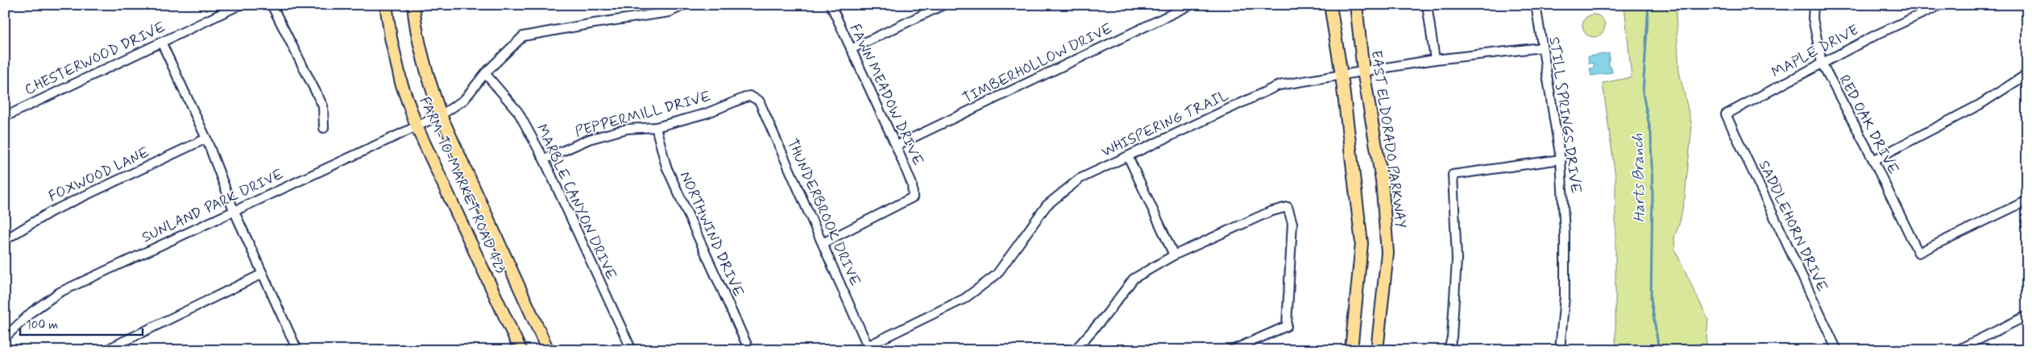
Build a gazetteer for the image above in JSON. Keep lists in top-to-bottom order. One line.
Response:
{"streets":{"main road":["EAST ELDORADO PARKWAY","FARM-TO-MARKET ROAD 423"],"street":["MAPLE DRIVE","CHESTERWOOD DRIVE","TIMBERHOLLOW DRIVE","FAWN MEADOW DRIVE","PEPPERMILL DRIVE","STILL SPRINGS DRIVE","WHISPERING TRAIL","RED OAK DRIVE","FOXWOOD LANE","MARBLE CANYON DRIVE","SUNLAND PARK DRIVE","THUNDERBROOK DRIVE","SADDLEHORN DRIVE","NORTHWIND DRIVE"]},"crossings":[["MAPLE DRIVE","RED OAK DRIVE"],["MAPLE DRIVE","SADDLEHORN DRIVE"],["TIMBERHOLLOW DRIVE","FAWN MEADOW DRIVE"],["FAWN MEADOW DRIVE","THUNDERBROOK DRIVE"],["PEPPERMILL DRIVE","MARBLE CANYON DRIVE"],["PEPPERMILL DRIVE","THUNDERBROOK DRIVE"],["PEPPERMILL DRIVE","NORTHWIND DRIVE"],["STILL SPRINGS DRIVE","WHISPERING TRAIL"],["WHISPERING TRAIL","EAST ELDORADO PARKWAY"],["WHISPERING TRAIL","THUNDERBROOK DRIVE"],["FARM-TO-MARKET ROAD 423","SUNLAND PARK DRIVE"],["MARBLE CANYON DRIVE","SUNLAND PARK DRIVE"]],"water":["Harts Branch"],"scale_bar":"100 m"}
